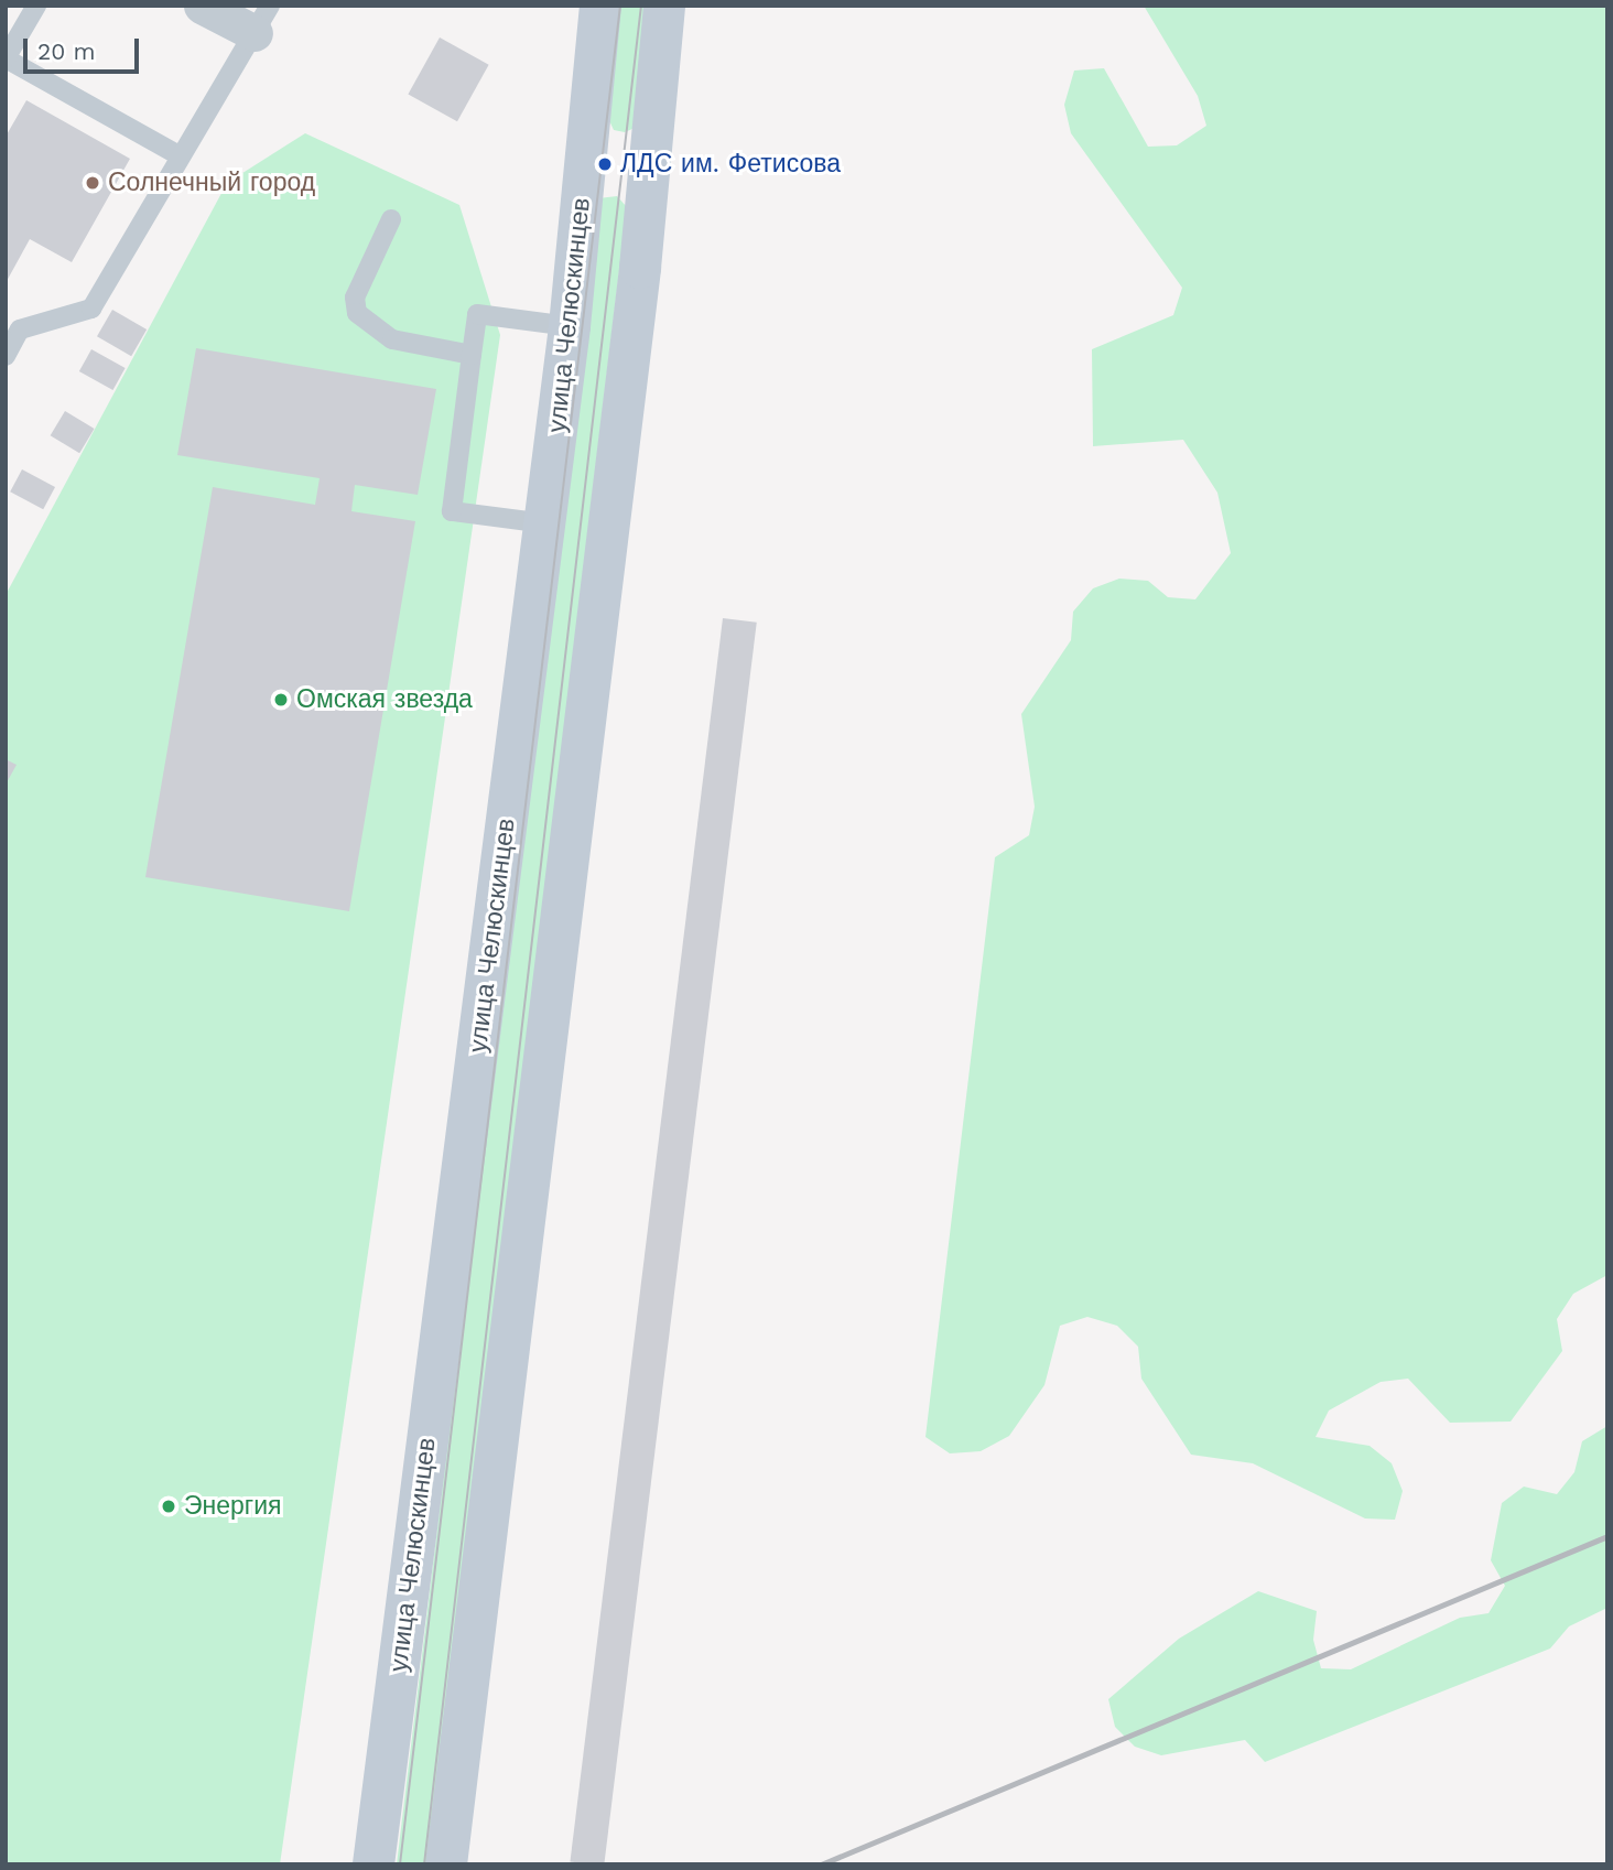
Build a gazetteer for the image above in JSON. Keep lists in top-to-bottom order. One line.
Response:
{"streets":{"main road":["улица Челюскинцев"]},"places":["ЛДС им. Фетисова","Солнечный город","Омская звезда","Энергия"],"scale_bar":"20 m"}
